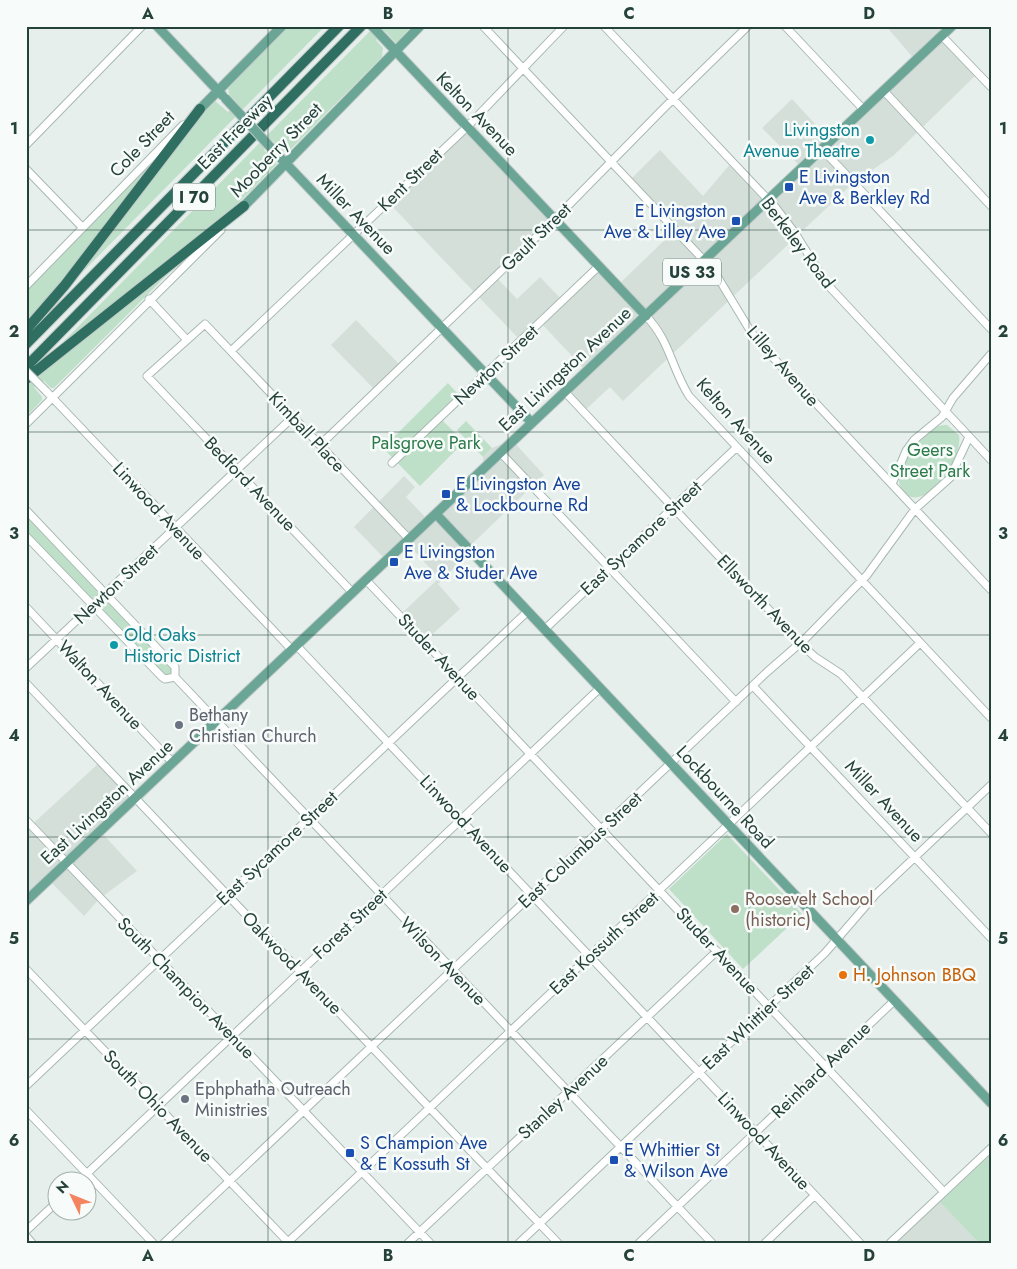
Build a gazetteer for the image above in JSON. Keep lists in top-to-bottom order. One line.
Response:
{"streets":{"highway":["East Freeway","I 70"],"main road":["Kelton Avenue","Cole Street","Mooberry Street","Miller Avenue","US 33","East Livingston Avenue","Lockbourne Road"],"street":["Kent Street","Gault Street","Berkeley Road","Newton Street","Lilley Avenue","Kimball Place","Bedford Avenue","Linwood Avenue","East Sycamore Street","Ellsworth Avenue","Studer Avenue","Walton Avenue","East Columbus Street","Forest Street","East Kossuth Street","Wilson Avenue","Oakwood Avenue","South Champion Avenue","East Whittier Street","Reinhard Avenue","Stanley Avenue","South Ohio Avenue"]},"crossings":[["Kelton Avenue","Mooberry Street"],["Kelton Avenue","Kent Street"],["Kelton Avenue","Gault Street"],["Kelton Avenue","Newton Street"],["Kelton Avenue","East Livingston Avenue"],["Kelton Avenue","East Sycamore Street"],["Kelton Avenue","East Columbus Street"],["Kelton Avenue","East Kossuth Street"],["East Freeway","Linwood Avenue"],["Cole Street","Miller Avenue"],["Mooberry Street","Miller Avenue"],["Mooberry Street","Linwood Avenue"],["Kent Street","Miller Avenue"],["Kent Street","Lilley Avenue"],["Kent Street","Kimball Place"],["Miller Avenue","Gault Street"],["Miller Avenue","Newton Street"],["Miller Avenue","East Livingston Avenue"],["Miller Avenue","East Columbus Street"],["Miller Avenue","East Kossuth Street"],["Miller Avenue","East Whittier Street"],["Gault Street","Berkeley Road"],["Gault Street","Lilley Avenue"],["Gault Street","Kimball Place"],["Berkeley Road","East Livingston Avenue"],["Berkeley Road","East Columbus Street"],["Newton Street","Kimball Place"],["Newton Street","Bedford Avenue"],["Newton Street","Linwood Avenue"],["Newton Street","Walton Avenue"],["Newton Street","Wilson Avenue"],["Lilley Avenue","East Livingston Avenue"],["Lilley Avenue","East Columbus Street"],["East Livingston Avenue","Kimball Place"],["East Livingston Avenue","Bedford Avenue"],["East Livingston Avenue","Linwood Avenue"],["East Livingston Avenue","Ellsworth Avenue"],["East Livingston Avenue","Studer Avenue"],["East Livingston Avenue","Walton Avenue"],["East Livingston Avenue","Lockbourne Road"],["East Livingston Avenue","Wilson Avenue"],["East Livingston Avenue","Oakwood Avenue"],["East Livingston Avenue","South Champion Avenue"],["Kimball Place","Bedford Avenue"],["Linwood Avenue","East Sycamore Street"],["Linwood Avenue","East Columbus Street"],["Linwood Avenue","Forest Street"],["Linwood Avenue","East Kossuth Street"],["Linwood Avenue","East Whittier Street"],["Linwood Avenue","Reinhard Avenue"],["Linwood Avenue","Stanley Avenue"],["East Sycamore Street","Ellsworth Avenue"],["East Sycamore Street","Studer Avenue"],["East Sycamore Street","Lockbourne Road"],["East Sycamore Street","Wilson Avenue"],["East Sycamore Street","Oakwood Avenue"],["East Sycamore Street","South Champion Avenue"],["East Sycamore Street","South Ohio Avenue"],["Ellsworth Avenue","East Columbus Street"],["Ellsworth Avenue","East Kossuth Street"],["Ellsworth Avenue","East Whittier Street"],["Studer Avenue","East Columbus Street"],["Studer Avenue","Forest Street"],["Studer Avenue","East Kossuth Street"],["Studer Avenue","East Whittier Street"],["Studer Avenue","Reinhard Avenue"],["Studer Avenue","Stanley Avenue"],["Lockbourne Road","East Columbus Street"],["Lockbourne Road","Forest Street"],["Lockbourne Road","East Kossuth Street"],["Lockbourne Road","East Whittier Street"],["Lockbourne Road","Reinhard Avenue"],["East Columbus Street","Wilson Avenue"],["East Columbus Street","Oakwood Avenue"],["East Columbus Street","South Champion Avenue"],["East Columbus Street","South Ohio Avenue"],["Forest Street","Wilson Avenue"],["Forest Street","Oakwood Avenue"],["Forest Street","South Champion Avenue"],["Forest Street","South Ohio Avenue"],["East Kossuth Street","Wilson Avenue"],["East Kossuth Street","Oakwood Avenue"],["East Kossuth Street","South Champion Avenue"],["East Kossuth Street","South Ohio Avenue"],["Wilson Avenue","East Whittier Street"],["Wilson Avenue","Reinhard Avenue"],["Wilson Avenue","Stanley Avenue"],["Oakwood Avenue","East Whittier Street"],["Oakwood Avenue","Stanley Avenue"],["South Champion Avenue","Stanley Avenue"]],"parks":["Palsgrove Park","Geers Street Park"],"places":{"other":["Livingston Avenue Theatre","Old Oaks Historic District","Bethany Christian Church","Roosevelt School (historic)","H. Johnson BBQ","Ephphatha Outreach Ministries"],"transit":["E Livingston Ave & Berkley Rd","E Livingston Ave & Lilley Ave","E Livingston Ave & Lockbourne Rd","E Livingston Ave & Studer Ave","S Champion Ave & E Kossuth St","E Whittier St & Wilson Ave"]},"north":"top left","grid":{"columns":["A","B","C","D"],"rows":["1","2","3","4","5","6"]}}
